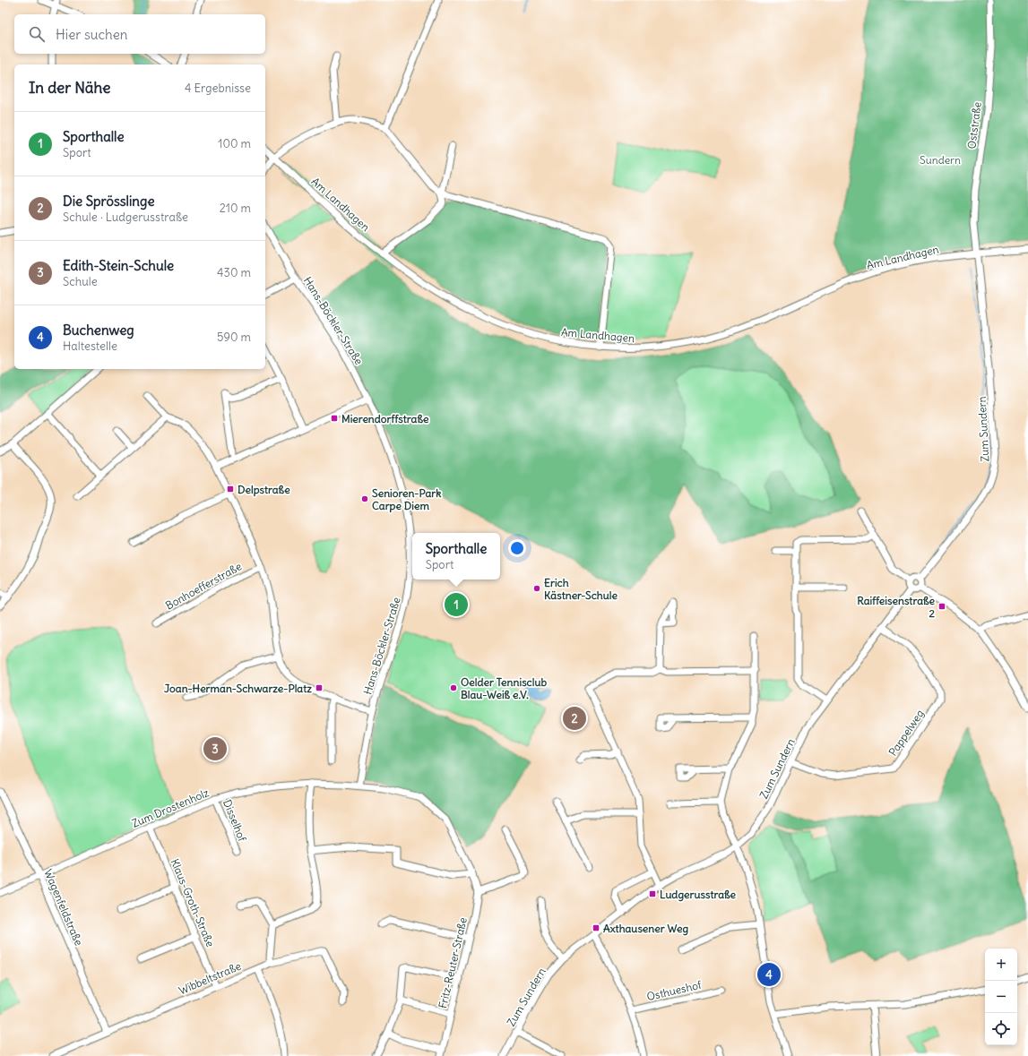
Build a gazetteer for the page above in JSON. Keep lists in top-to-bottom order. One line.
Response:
{"streets":{"street":["Oststraße","Am Landhagen","Hans-Böckler-Straße","Zum Sundern","Bonhoefferstraße","Pappelweg","Zum Drostenholz","Disselhof","Klaus-Groth-Straße","Wagenfeldstraße","Fritz-Reuter-Straße","Wibbeltstraße","Osthueshof"]},"crossings":[["Oststraße","Am Landhagen"],["Oststraße","Zum Sundern"],["Am Landhagen","Zum Sundern"],["Hans-Böckler-Straße","Zum Drostenholz"],["Hans-Böckler-Straße","Fritz-Reuter-Straße"],["Zum Sundern","Pappelweg"],["Zum Drostenholz","Disselhof"],["Zum Drostenholz","Klaus-Groth-Straße"],["Zum Drostenholz","Wagenfeldstraße"],["Zum Drostenholz","Fritz-Reuter-Straße"],["Klaus-Groth-Straße","Wibbeltstraße"],["Wagenfeldstraße","Wibbeltstraße"]],"parks":["Sundern"],"places":{"transit":["Mierendorffstraße","Delpstraße","Raiffeisenstraße 2","Joan-Herman-Schwarze-Platz","Ludgerusstraße","Axthausener Weg"],"other":["Senioren-Park Carpe Diem","Erich Kästner-Schule","Oelder Tennisclub Blau-Weiß e.V."]},"page":{"search":"Hier suchen","heading":["In der Nähe","4 Ergebnisse"],"list":[{"mark":"1","name":"Sporthalle","note":"Sport","value":"100 m"},{"mark":"2","name":"Die Sprösslinge","note":"Schule · Ludgerusstraße","value":"210 m"},{"mark":"3","name":"Edith-Stein-Schule","note":"Schule","value":"430 m"},{"mark":"4","name":"Buchenweg","note":"Haltestelle","value":"590 m"}],"popup":["Sporthalle","Sport"],"pins":["1","2","3","4"],"map_buttons":["+","−"]}}
